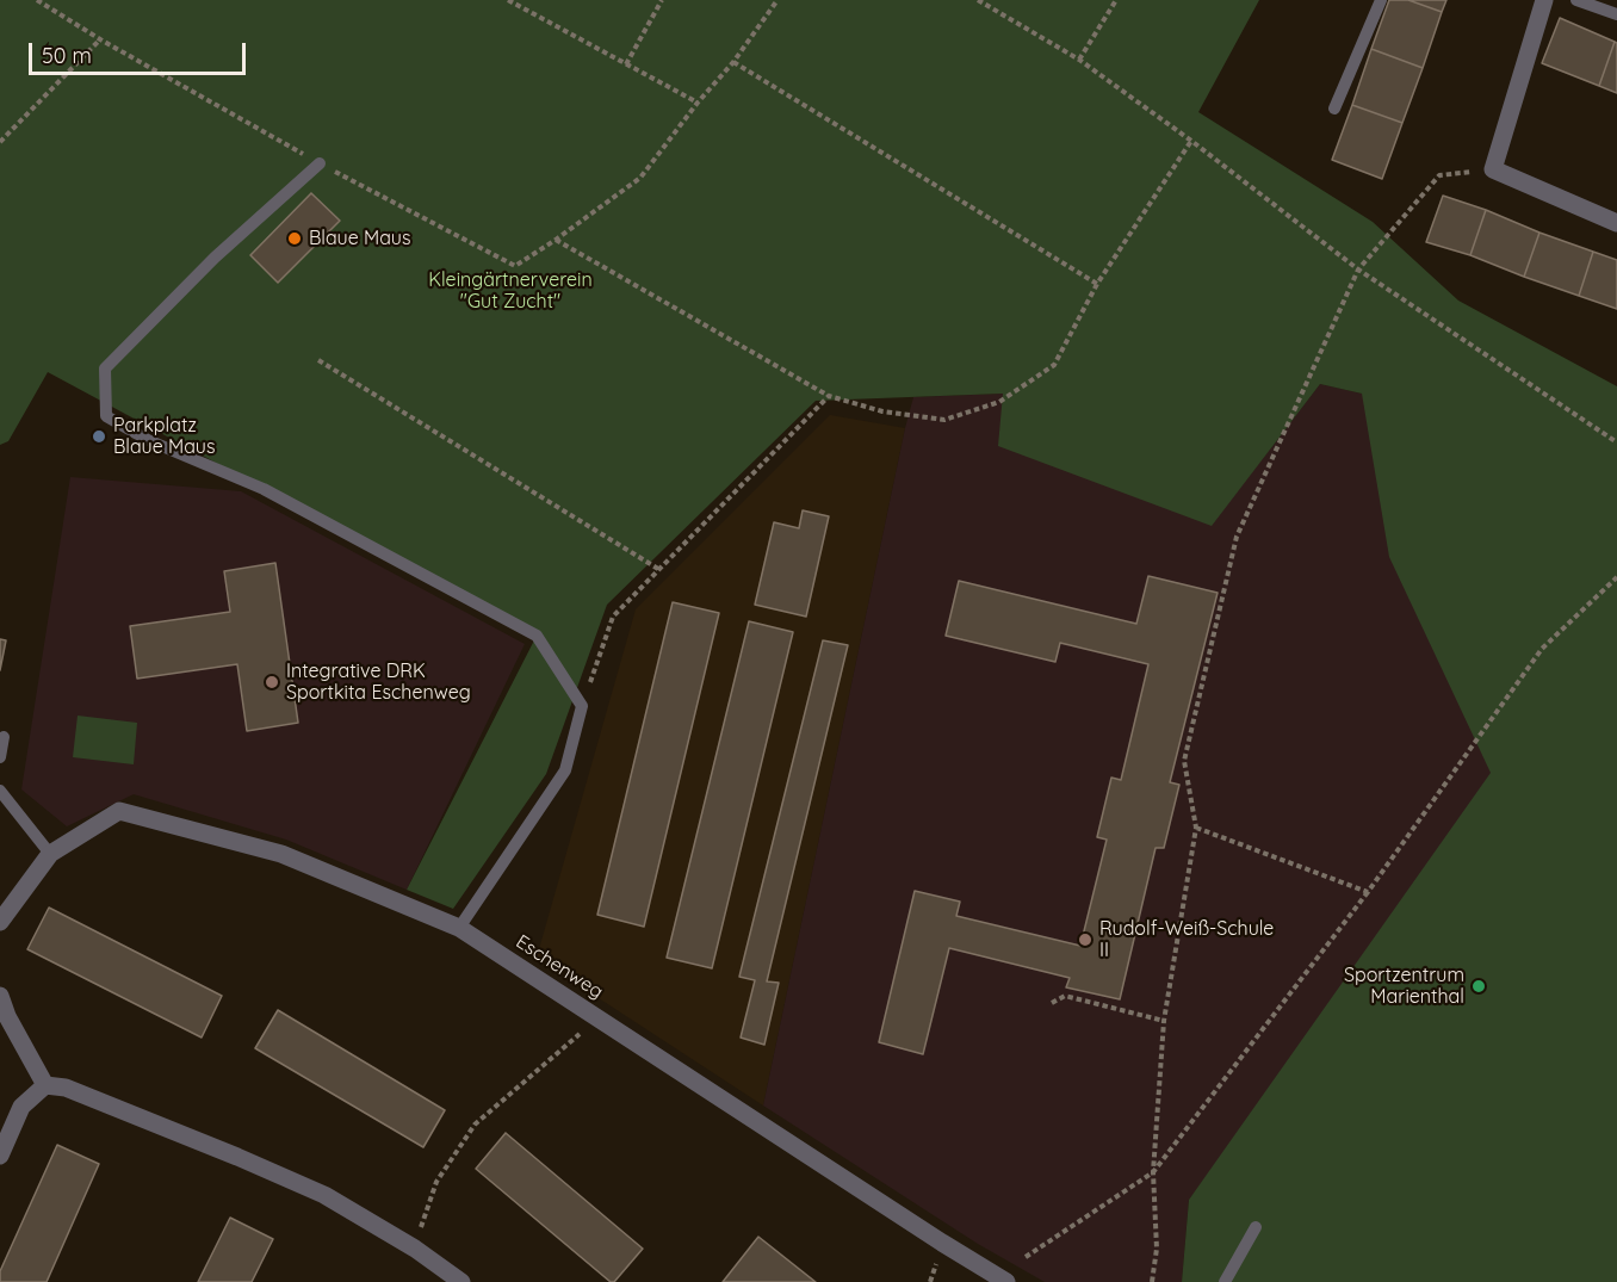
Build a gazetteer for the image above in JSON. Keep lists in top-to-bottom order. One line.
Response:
{"streets":{"street":["Eschenweg"]},"parks":["Kleingärtnerverein \"Gut Zucht\""],"places":["Blaue Maus","Parkplatz Blaue Maus","Integrative DRK Sportkita Eschenweg","Rudolf-Weiß-Schule II","Sportzentrum Marienthal"],"scale_bar":"50 m"}
